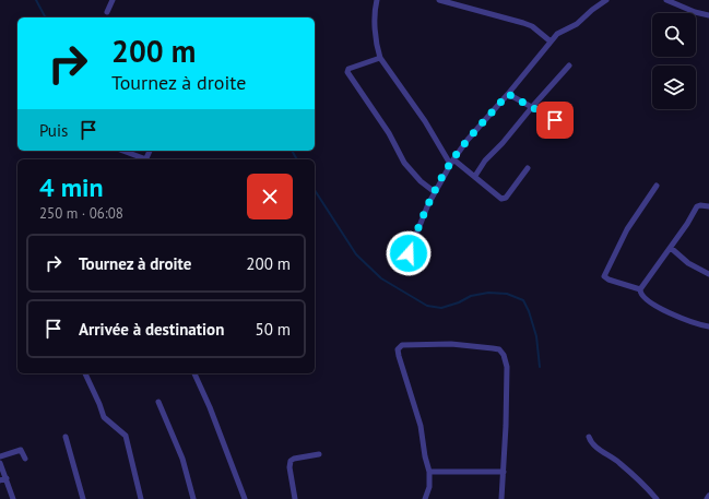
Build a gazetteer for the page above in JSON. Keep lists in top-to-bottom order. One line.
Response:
{"page":{"turn":["200 m","Tournez à droite"],"then":"Puis","heading":["4 min","250 m · 06:08"],"list":[{"name":"Tournez à droite","value":"200 m"},{"name":"Arrivée à destination","value":"50 m"}]}}
